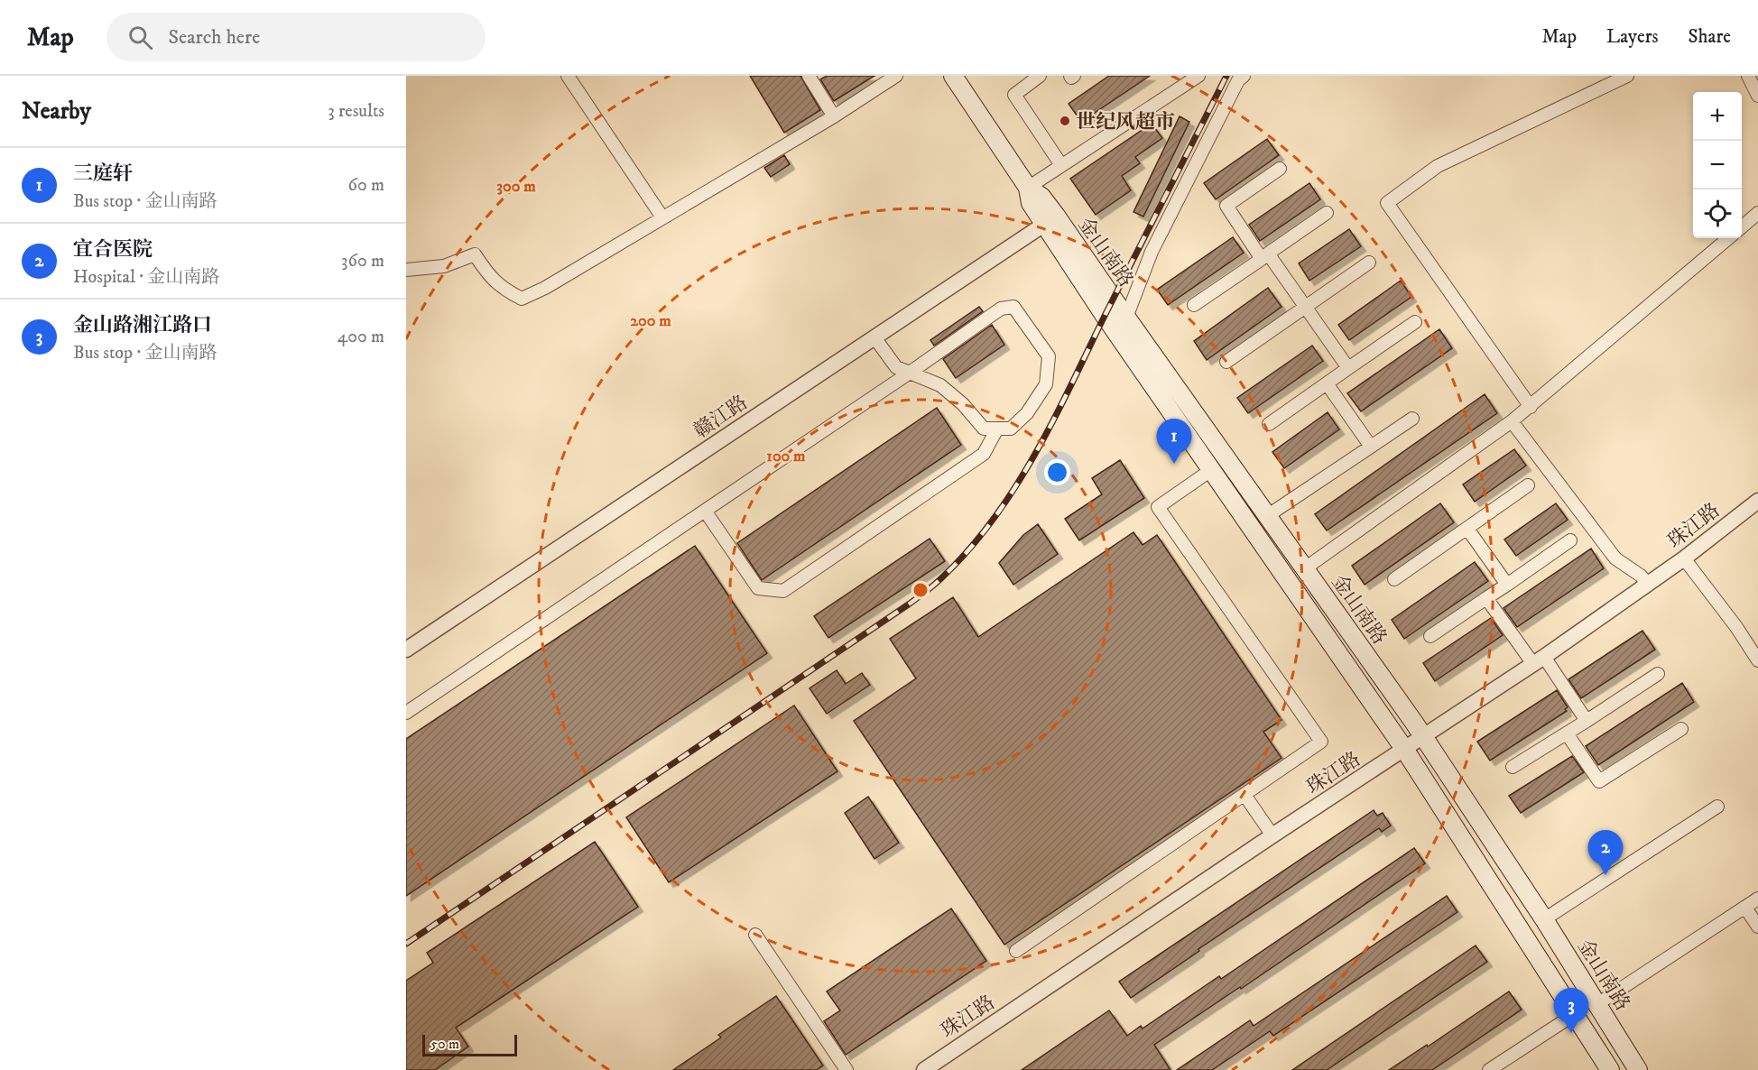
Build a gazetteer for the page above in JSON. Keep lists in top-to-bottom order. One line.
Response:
{"streets":{"main road":["金山南路"],"street":["赣江路","珠江路"]},"crossings":[["金山南路","赣江路"],["金山南路","珠江路"]],"places":["世纪风超市"],"scale_bar":"50 m","page":{"header":"Map","search":"Search here","nav":["Map","Layers","Share"],"heading":["Nearby","3 results"],"map_buttons":["+","−"],"list":[{"mark":"1","name":"三庭轩","note":"Bus stop · 金山南路","value":"60 m"},{"mark":"2","name":"宜合医院","note":"Hospital · 金山南路","value":"360 m"},{"mark":"3","name":"金山路湘江路口","note":"Bus stop · 金山南路","value":"400 m"}],"pins":["1","2","3"],"scale":"50 m"},"rings":["300 m","200 m","100 m"]}
